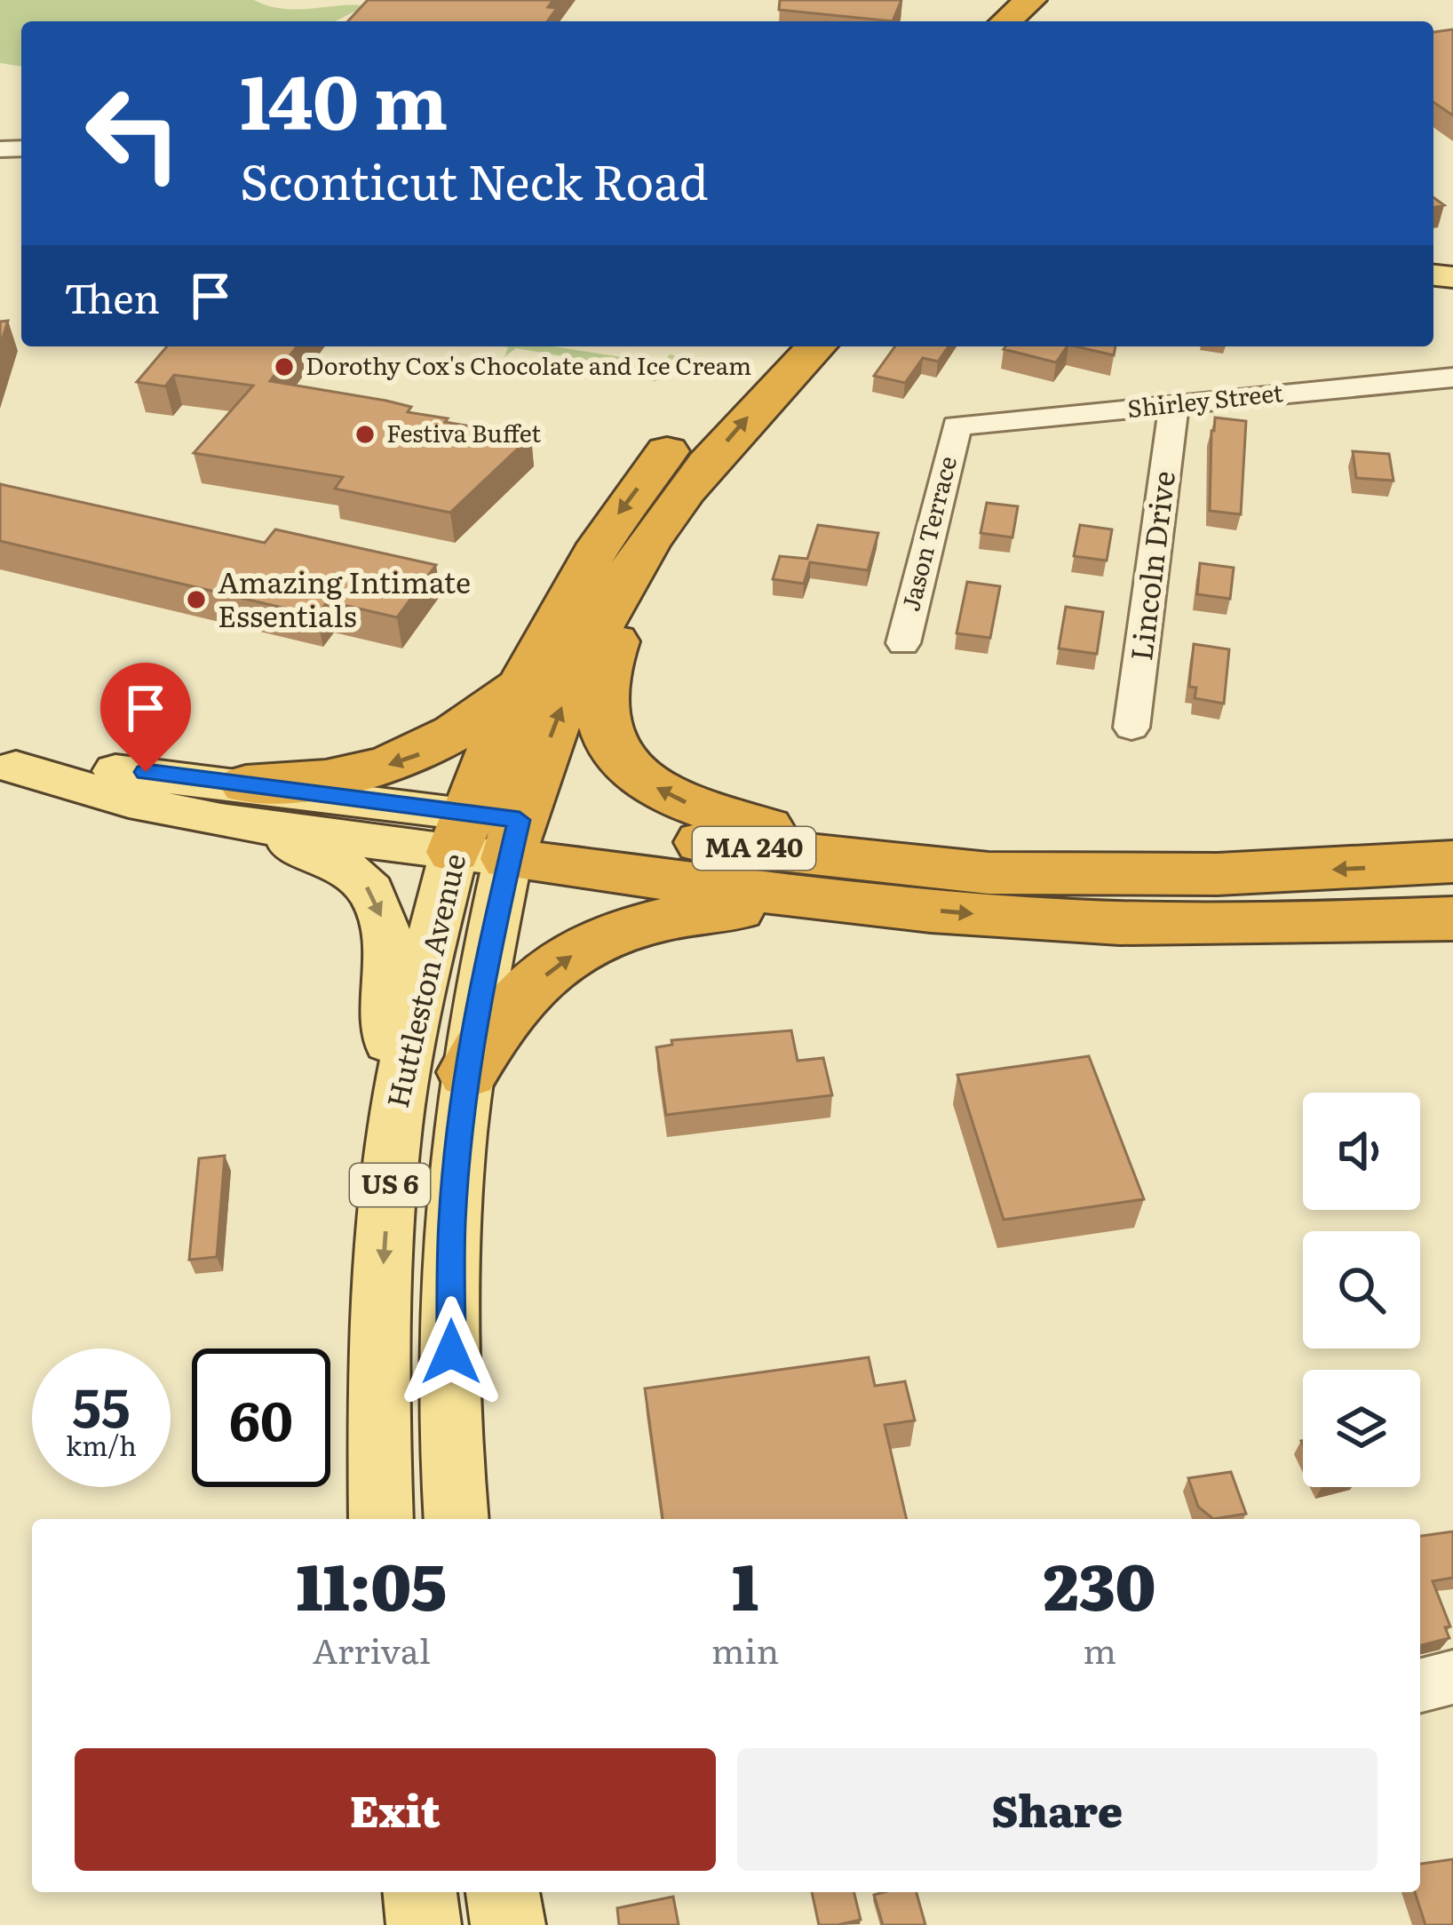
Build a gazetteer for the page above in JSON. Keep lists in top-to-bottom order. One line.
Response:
{"streets":{"highway":["MA 240","Huttleston Avenue","US 6"],"street":["Shirley Street","Jason Terrace","Lincoln Drive"]},"crossings":[["Shirley Street","Jason Terrace"],["Shirley Street","Lincoln Drive"],["MA 240","Huttleston Avenue"]],"places":["Dorothy Cox's Chocolate and Ice Cream","Festiva Buffet","Amazing Intimate Essentials"],"page":{"turn":["140 m","Sconticut Neck Road"],"then":"Then","speed":"55 km/h","limit":"60","eta":["11:05","Arrival","1","min","230","m"],"buttons":["Exit","Share"]}}
